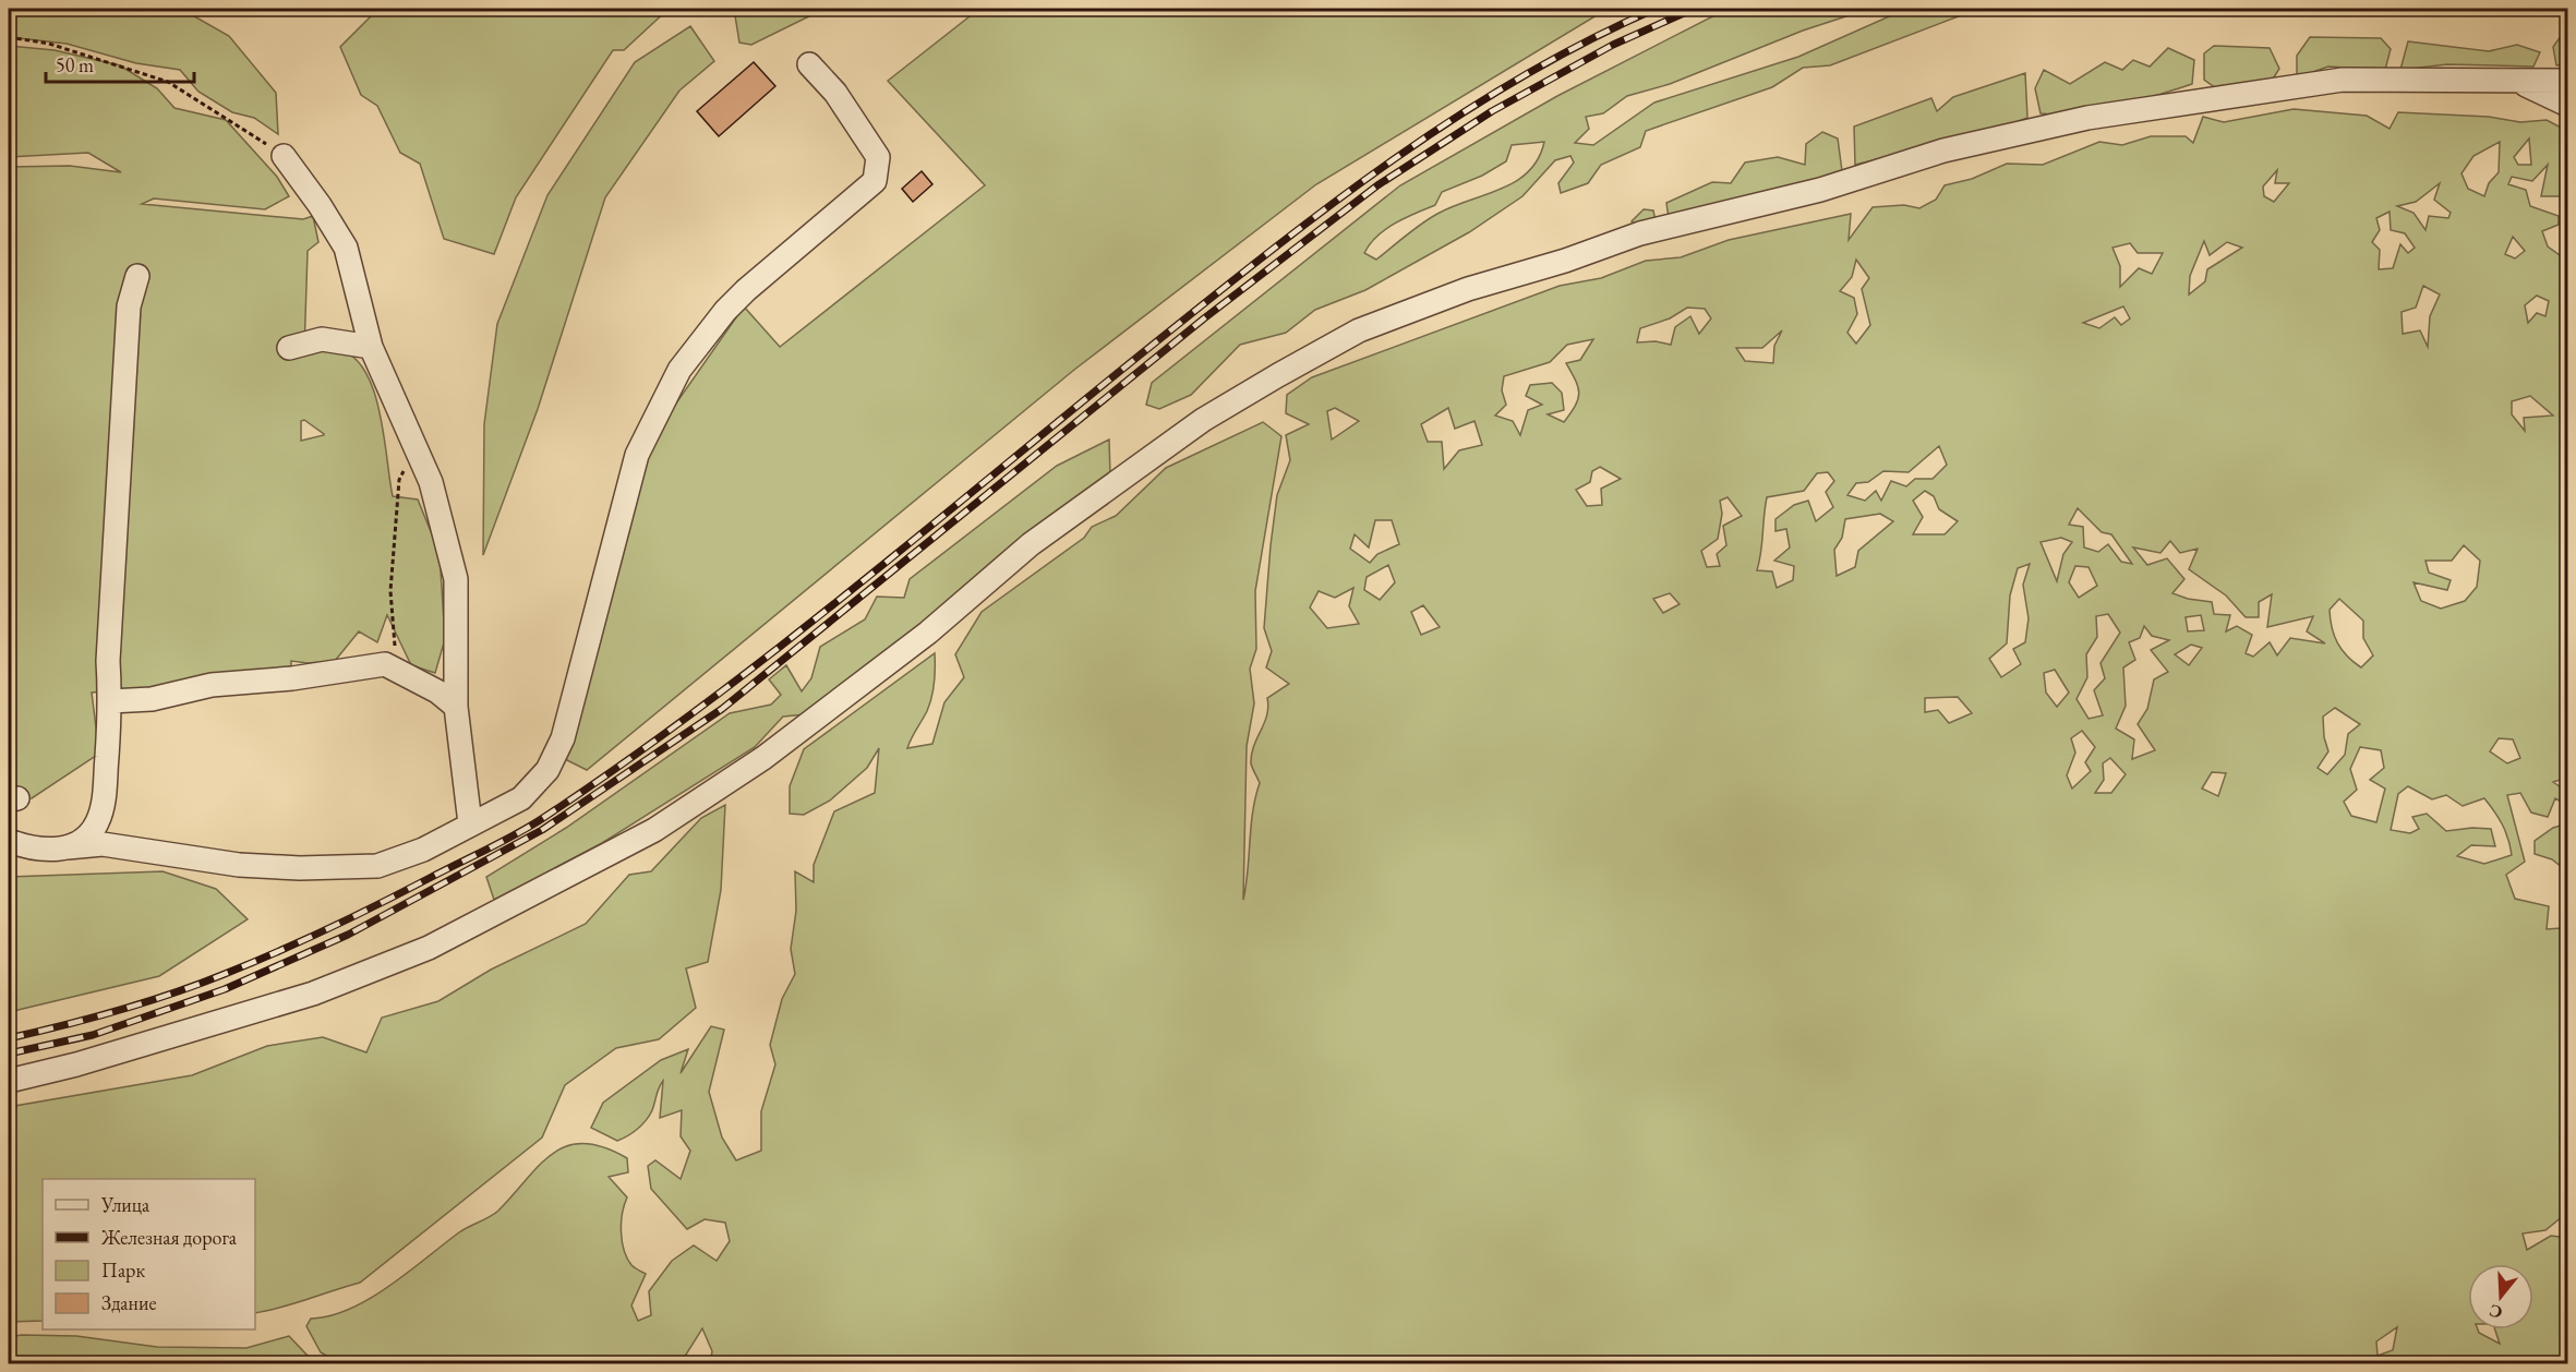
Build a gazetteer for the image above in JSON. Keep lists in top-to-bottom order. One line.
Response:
{"legend":["Улица","Железная дорога","Парк","Здание"],"scale_bar":"50 m","north":"bottom"}
